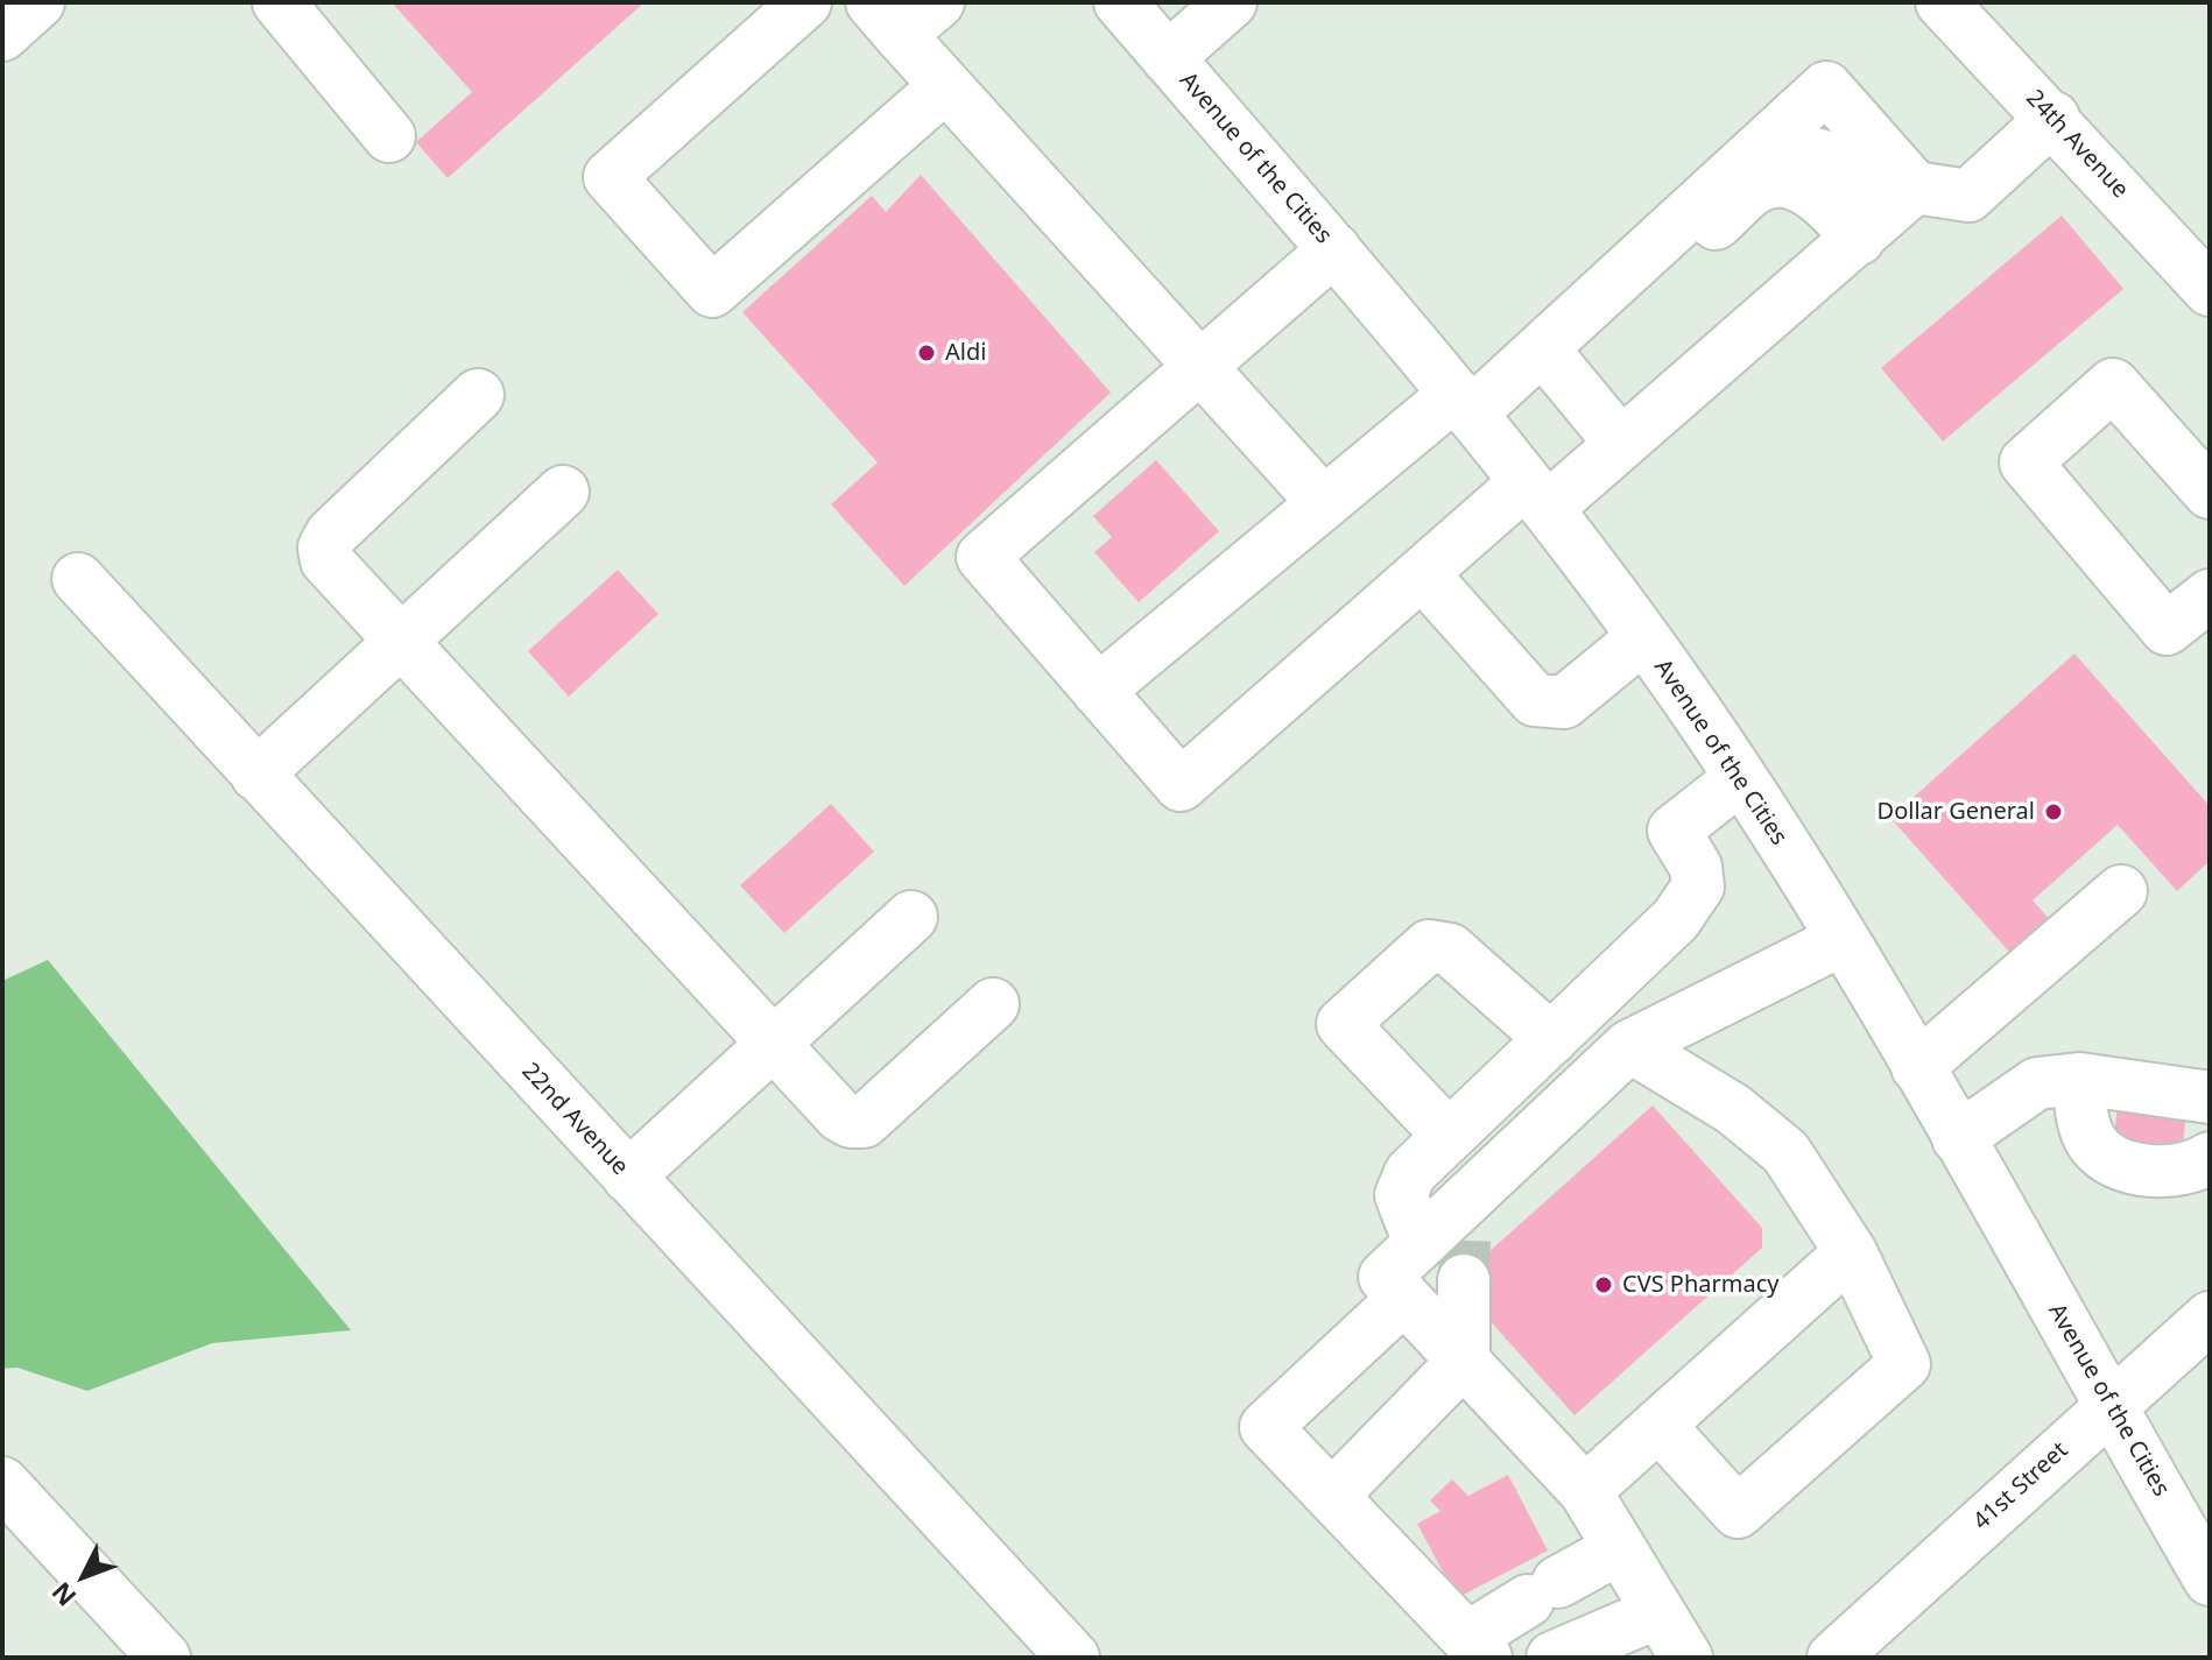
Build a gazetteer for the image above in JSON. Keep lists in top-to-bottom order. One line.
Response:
{"streets":{"street":["24th Avenue","Avenue of the Cities","22nd Avenue","41st Street"]},"crossings":[["Avenue of the Cities","41st Street"]],"places":["Aldi","Dollar General","CVS Pharmacy"],"north":"bottom left"}
